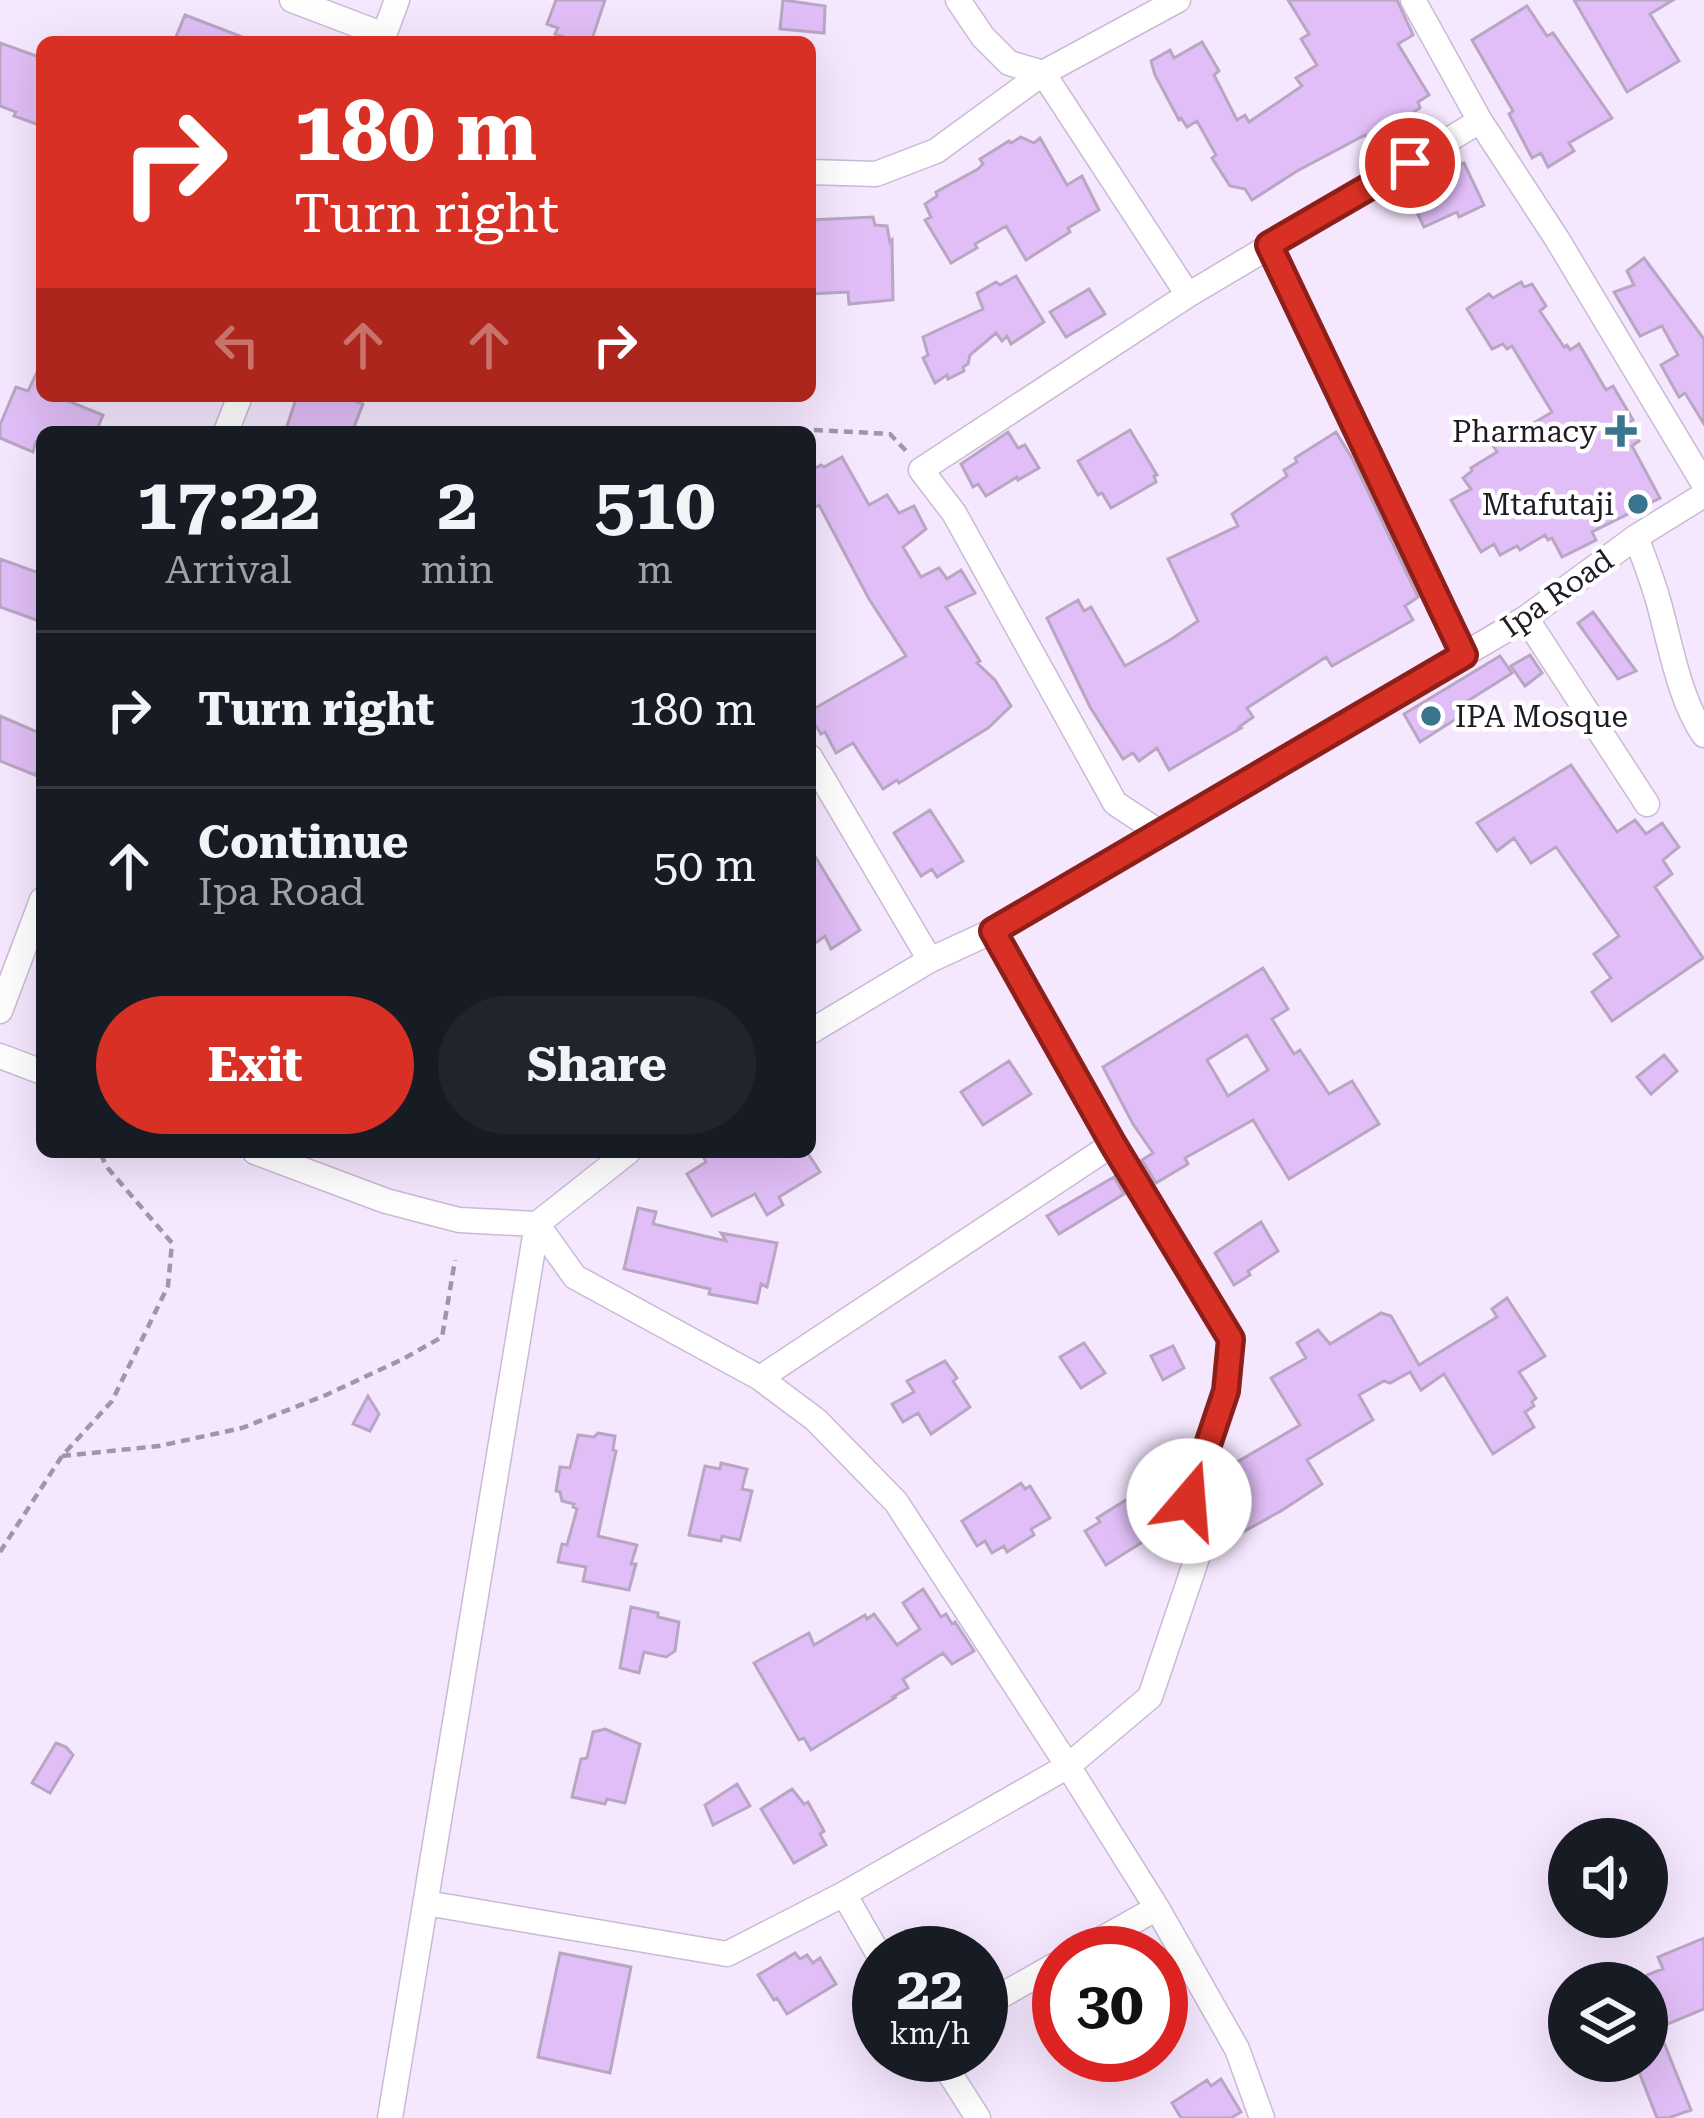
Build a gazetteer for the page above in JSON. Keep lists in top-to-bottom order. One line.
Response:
{"streets":{"street":["Ipa Road"]},"places":{"health":["Pharmacy"],"other":["Mtafutaji","IPA Mosque"]},"page":{"turn":["180 m","Turn right"],"eta":["17:22","Arrival","2","min","510","m"],"list":[{"name":"Turn right","value":"180 m"},{"name":"Continue","note":"Ipa Road","value":"50 m"}],"buttons":["Exit","Share"],"speed":"22 km/h","limit":"30"}}
